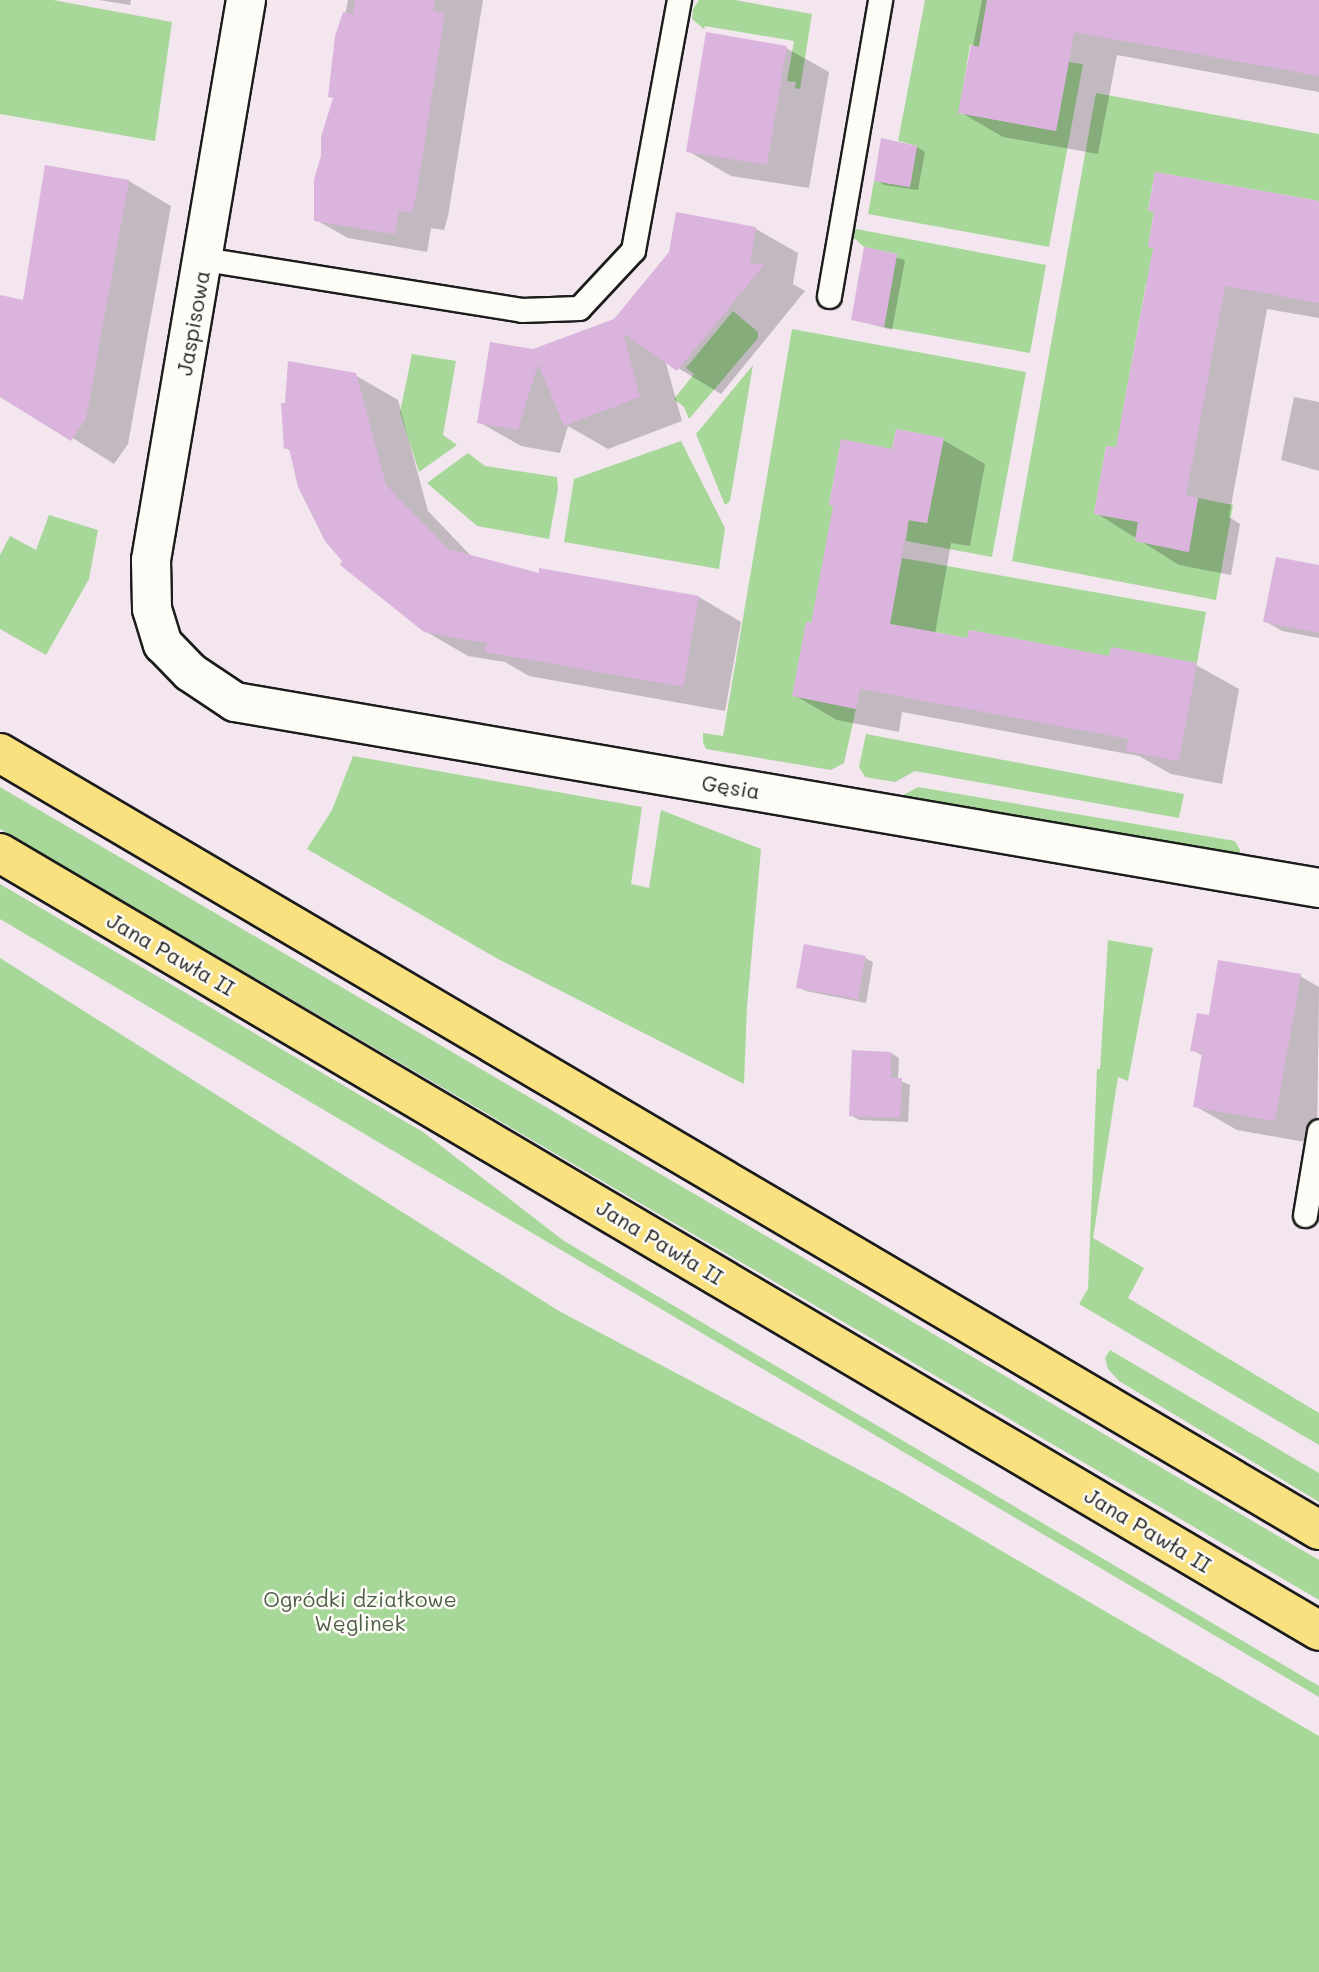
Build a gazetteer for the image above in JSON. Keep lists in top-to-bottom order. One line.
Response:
{"streets":{"main road":["Jana Pawła II"],"street":["Jaspisowa","Gęsia"]},"crossings":[["Jaspisowa","Gęsia"]],"parks":["Ogródki działkowe Węglinek"]}
